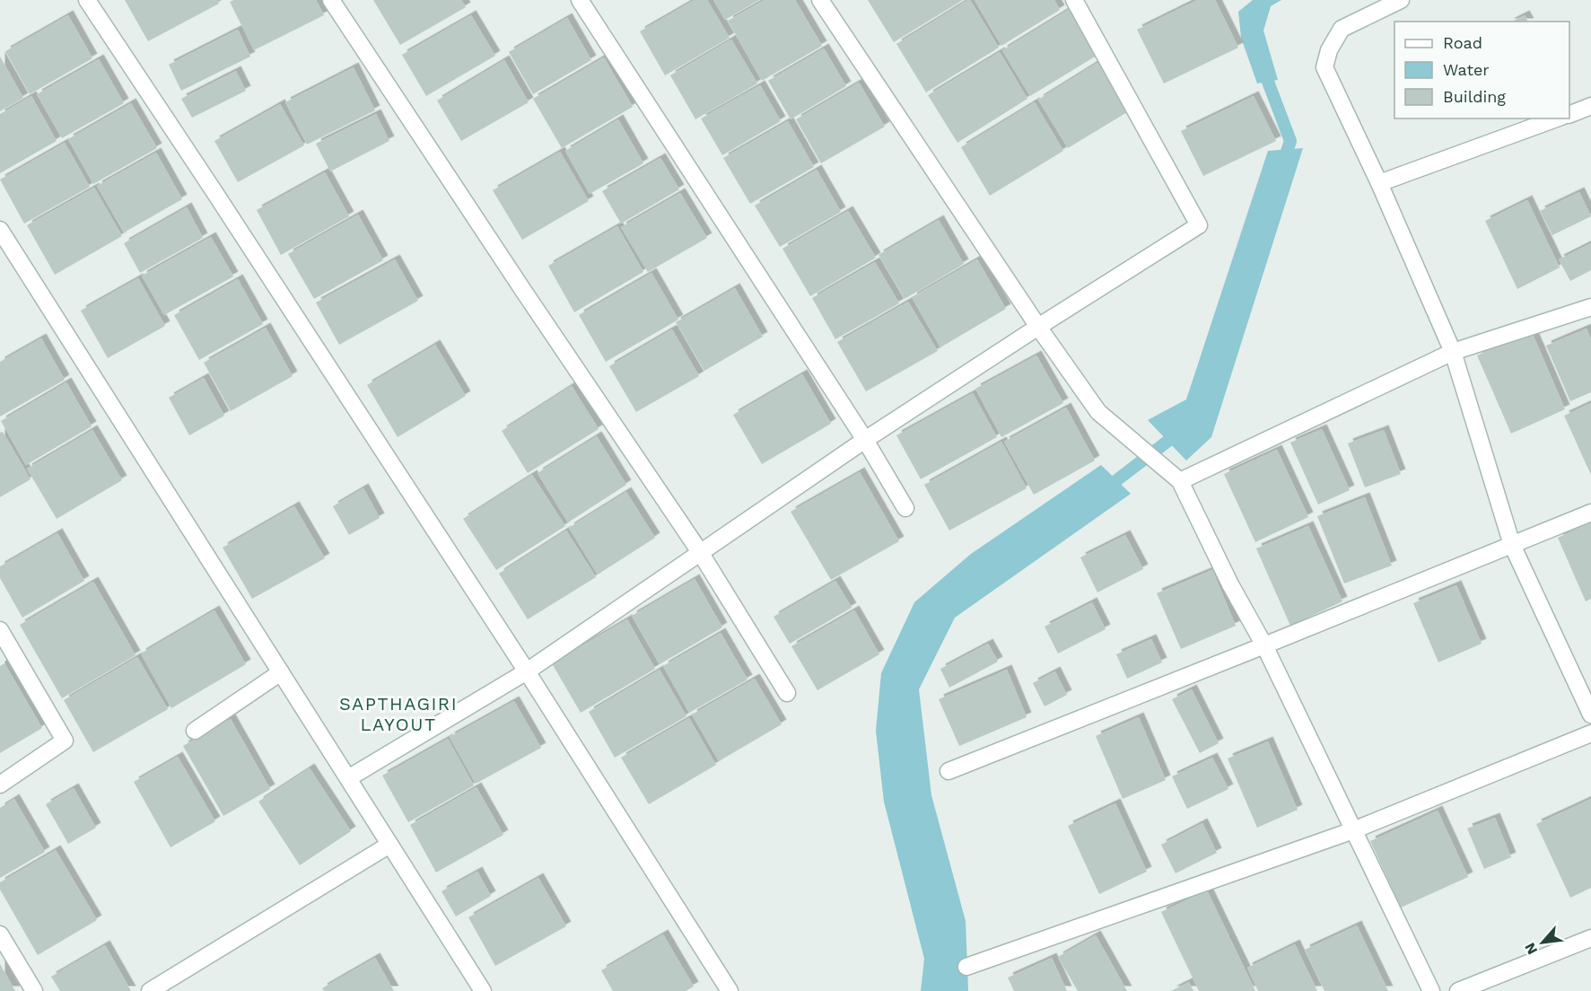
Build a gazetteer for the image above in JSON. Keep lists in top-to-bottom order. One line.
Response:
{"districts":["SAPTHAGIRI LAYOUT"],"legend":["Road","Water","Building"],"north":"bottom left"}
